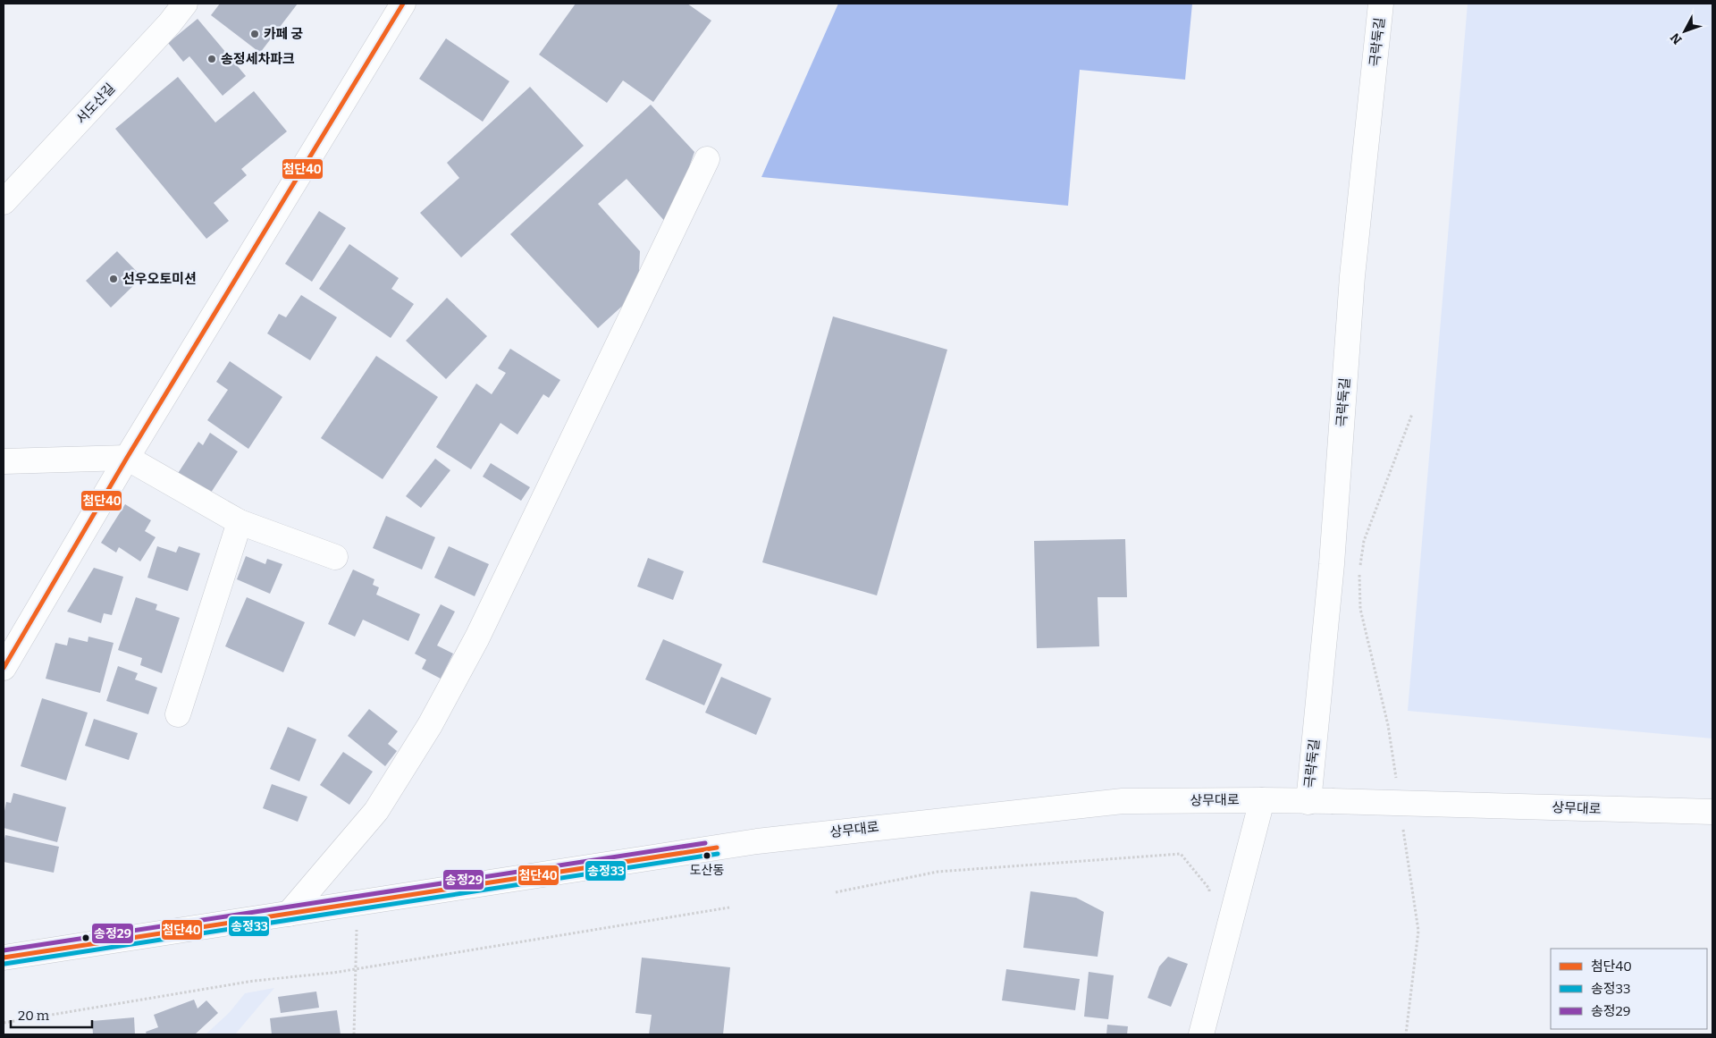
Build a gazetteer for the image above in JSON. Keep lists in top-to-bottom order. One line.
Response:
{"streets":{"street":["극락둑길","서도산길","상무대로"]},"crossings":[["극락둑길","상무대로"]],"places":["카페 궁","송정세차파크","선우오토미션","도산동"],"lines":["transit line 첨단40","transit line 송정29","transit line 송정33"],"legend":["첨단40","송정33","송정29"],"scale_bar":"20 m","north":"bottom left"}
